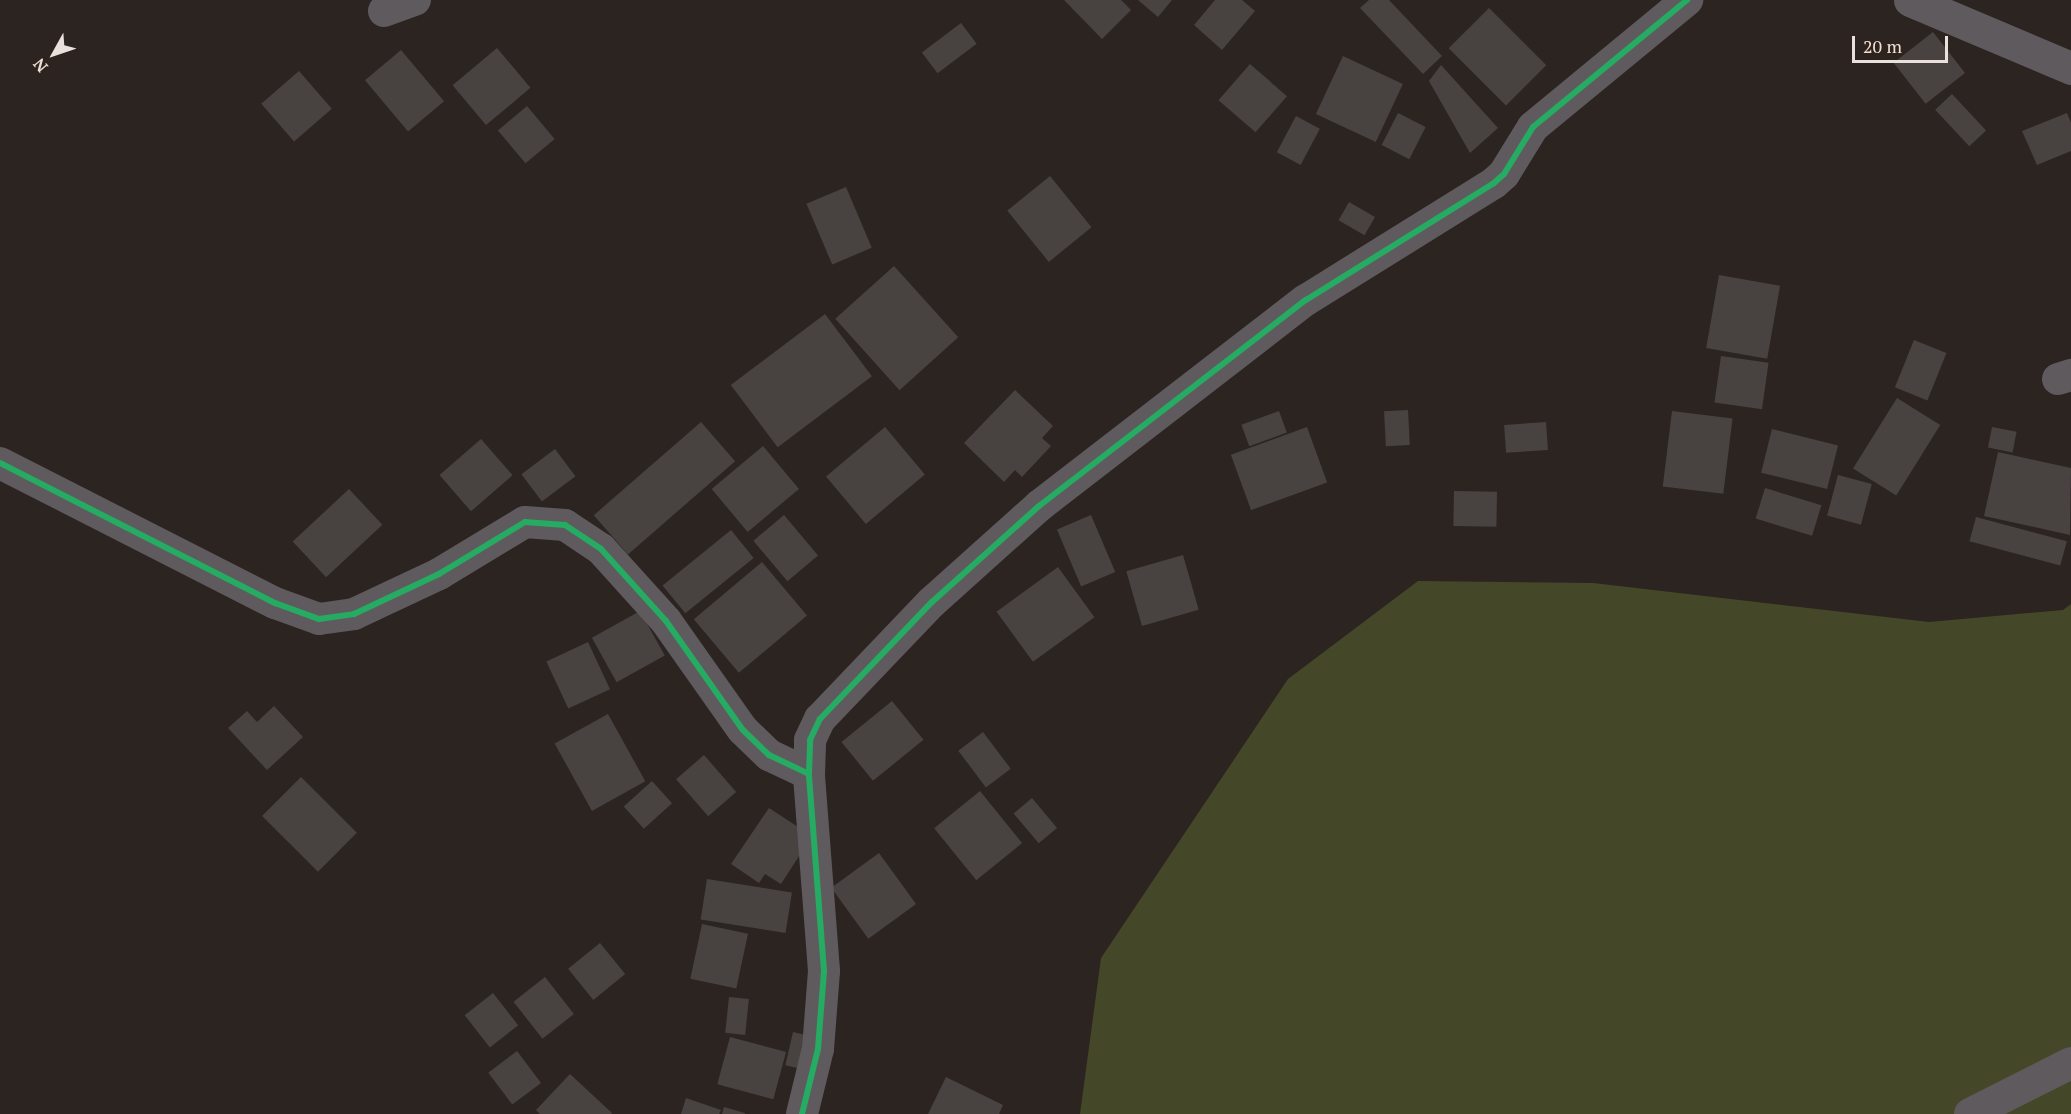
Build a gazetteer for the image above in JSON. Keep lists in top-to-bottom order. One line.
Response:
{"scale_bar":"20 m","north":"bottom left"}
